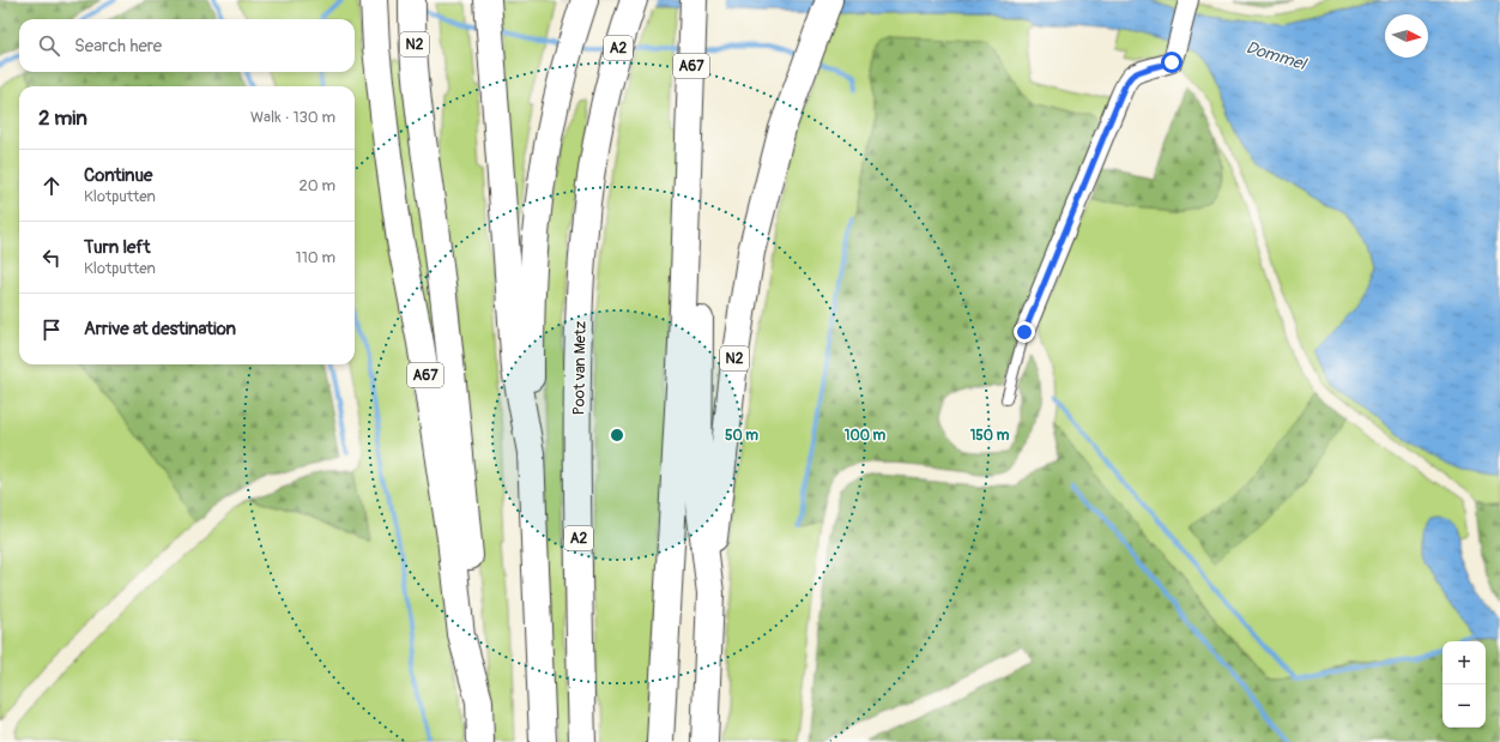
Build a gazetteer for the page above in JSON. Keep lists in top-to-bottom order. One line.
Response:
{"streets":{"highway":["N2","A2","A67","Poot van Metz"]},"crossings":[["N2","A67"]],"water":["Dommel"],"north":"right","page":{"search":"Search here","heading":["2 min","Walk · 130 m"],"list":[["Continue","Klotputten","20 m"],["Turn left","Klotputten","110 m"],"Arrive at destination"],"map_buttons":["+","−"]},"rings":["50 m","100 m","150 m"]}
